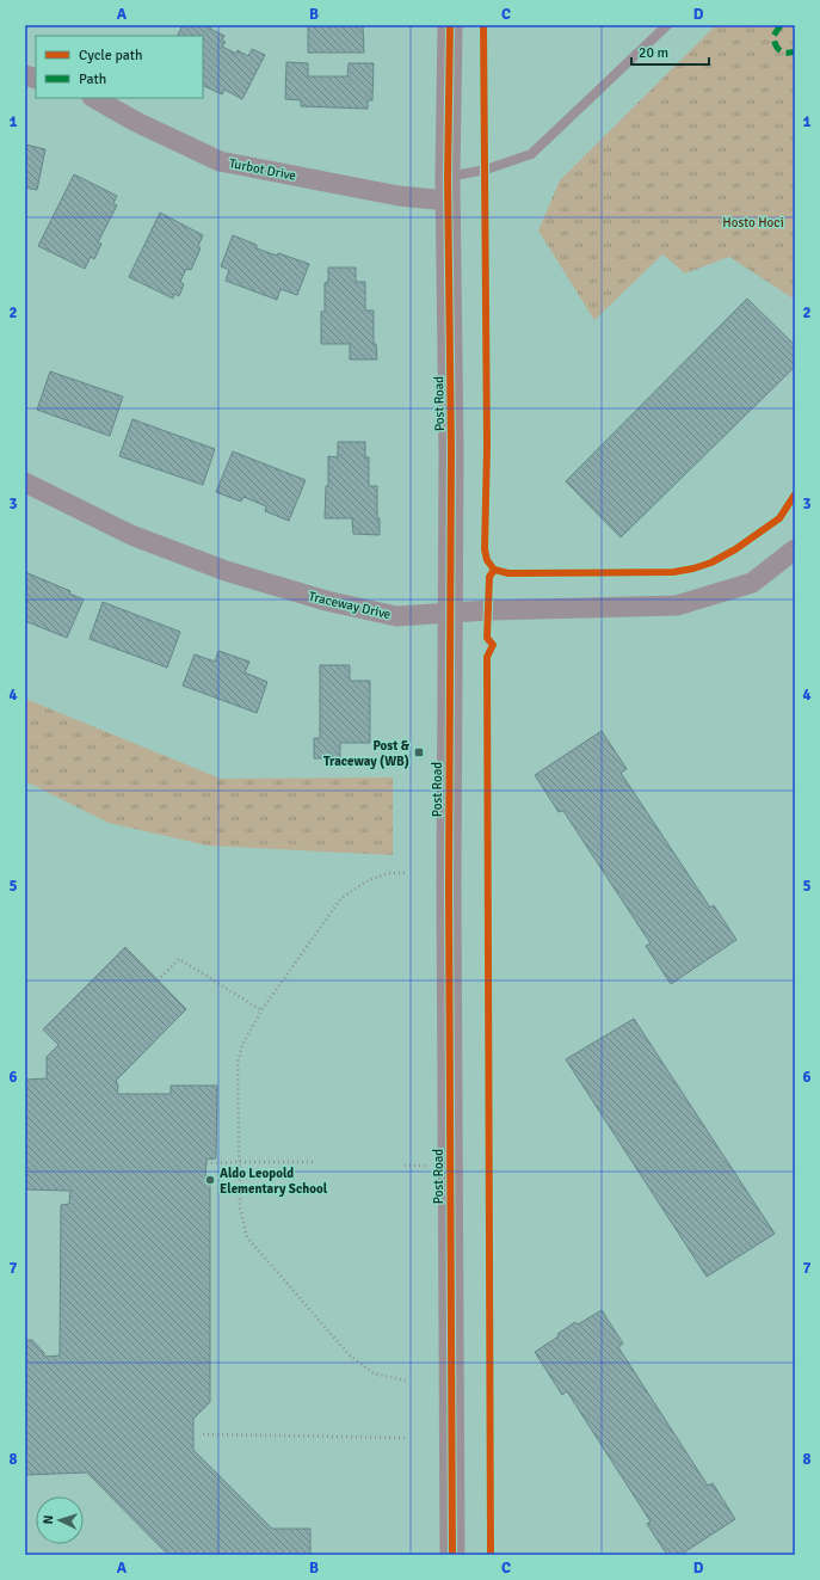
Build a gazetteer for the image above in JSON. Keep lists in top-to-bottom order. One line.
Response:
{"streets":{"street":["Turbot Drive","Post Road","Traceway Drive"]},"crossings":[["Turbot Drive","Post Road"],["Post Road","Traceway Drive"]],"parks":["Hosto Hoci"],"places":{"transit":["Post & Traceway (WB)"],"other":["Aldo Leopold Elementary School"]},"legend":["Cycle path","Path"],"scale_bar":"20 m","north":"left","grid":{"columns":["A","B","C","D"],"rows":["1","2","3","4","5","6","7","8"]}}
